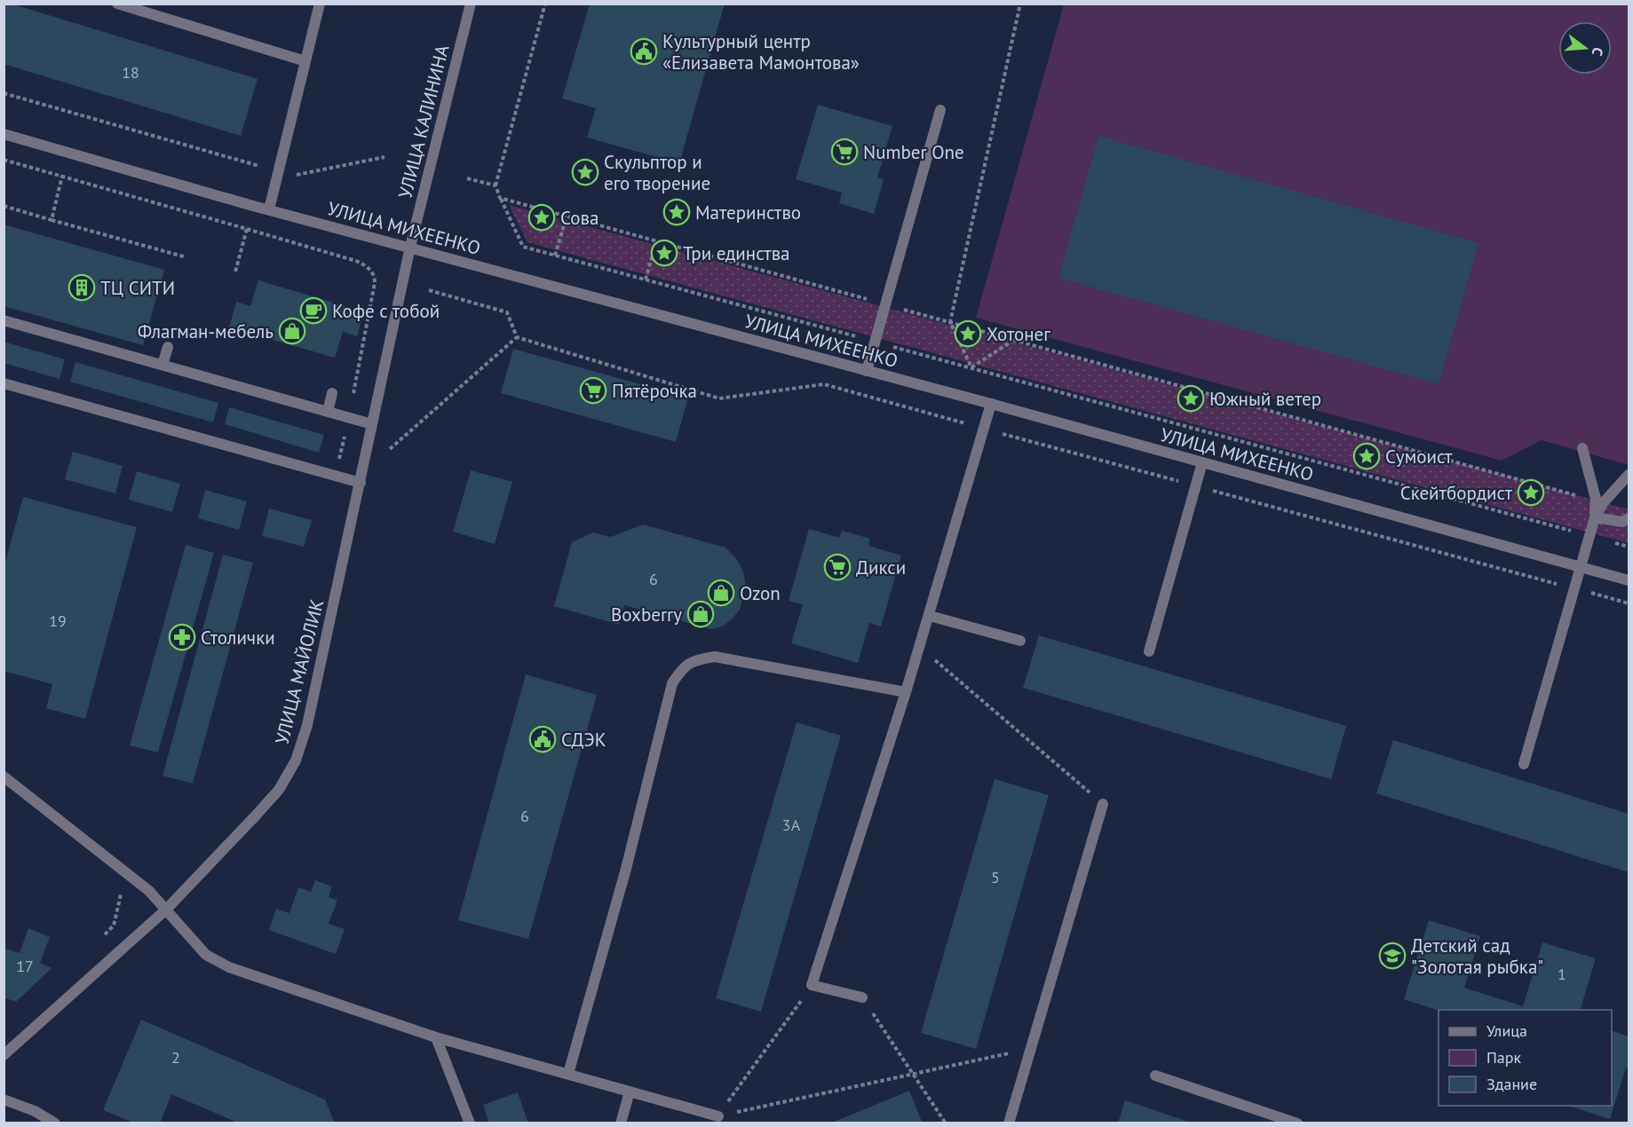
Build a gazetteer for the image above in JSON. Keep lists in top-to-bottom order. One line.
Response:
{"streets":{"street":["УЛИЦА КАЛИНИНА","УЛИЦА МИХЕЕНКО","УЛИЦА МАЙОЛИК"]},"crossings":[["УЛИЦА КАЛИНИНА","УЛИЦА МИХЕЕНКО"],["УЛИЦА КАЛИНИНА","УЛИЦА МАЙОЛИК"],["УЛИЦА МИХЕЕНКО","УЛИЦА МАЙОЛИК"]],"places":{"public building":["Культурный центр «Елизавета Мамонтова»","СДЭК"],"supermarket":["Number One","Пятёрочка","Дикси"],"place":["Скульптор и его творение","Материнство","Сова","Три единства","Хотонег","Южный ветер","Сумоист","Скейтбордист"],"building":["ТЦ СИТИ"],"cafe":["Кофе с тобой"],"shop":["Флагман-мебель","Ozon","Boxberry"],"pharmacy":["Столички"],"school or university":["Детский сад \"Золотая рыбка\""]},"house_numbers":["18","6","19","6","3А","5","17","1","2"],"legend":["Улица","Парк","Здание"],"north":"right"}
